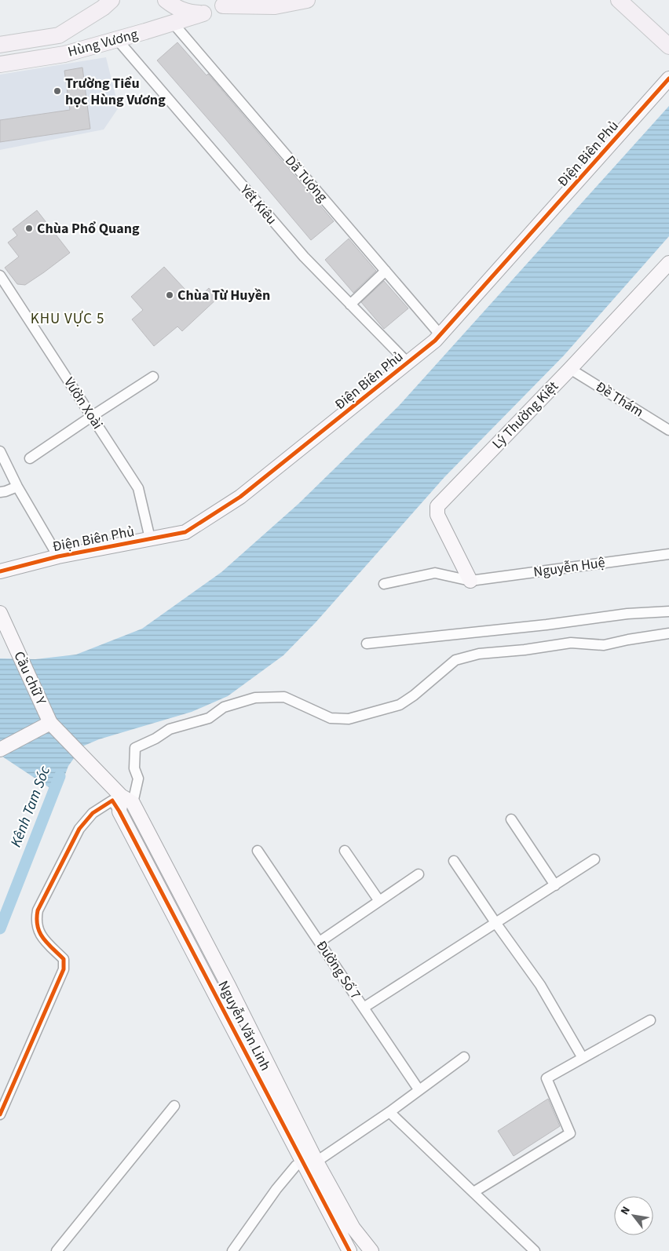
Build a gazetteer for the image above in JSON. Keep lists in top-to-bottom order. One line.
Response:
{"streets":{"main road":["Hùng Vương"],"street":["Điện Biên Phủ","Dã Tượng","Yết Kiêu","Đề Thám","Vườn Xoài","Lý Thường Kiệt","Nguyễn Huệ","Cầu chữ Y","Đường Số 7","Nguyễn Văn Linh"]},"crossings":[["Hùng Vương","Dã Tượng"],["Hùng Vương","Yết Kiêu"],["Điện Biên Phủ","Dã Tượng"],["Điện Biên Phủ","Yết Kiêu"],["Điện Biên Phủ","Vườn Xoài"],["Đề Thám","Lý Thường Kiệt"],["Lý Thường Kiệt","Nguyễn Huệ"]],"districts":["KHU VỰC 5"],"water":["Kênh Tam Sóc"],"places":["Trường Tiểu học Hùng Vương","Chùa Phổ Quang","Chùa Từ Huyền"],"north":"top left"}
